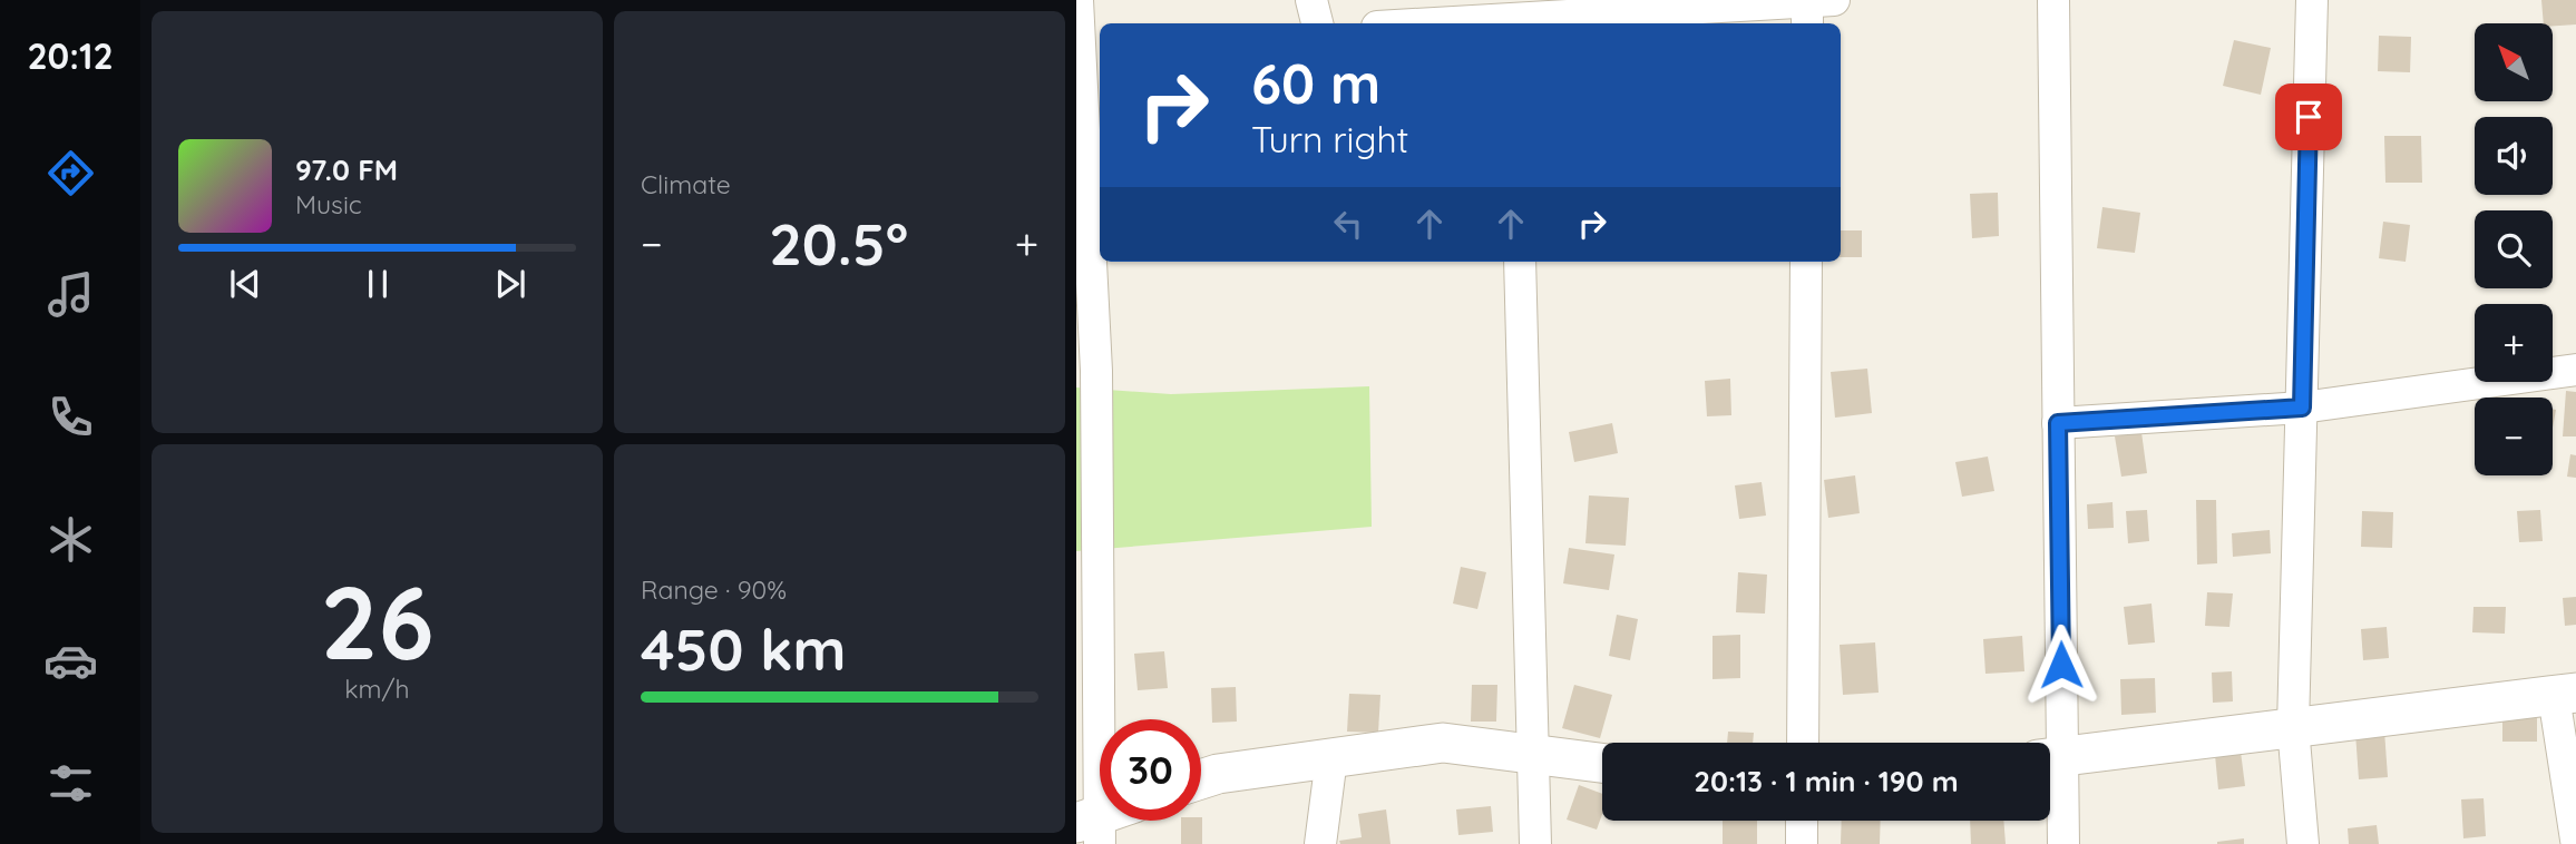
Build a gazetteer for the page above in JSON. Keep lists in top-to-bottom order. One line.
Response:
{"north":"top left","page":{"tabs":"20:12","tile":["Climate",["26","km/h"],["Range · 90%","450 km"]],"map_buttons":["+","−"],"turn":["60 m","Turn right"],"song":["97.0 FM","Music"],"heat":["−","20.5°","+"],"limit":"30","trip":"20:13 · 1 min · 190 m"}}
